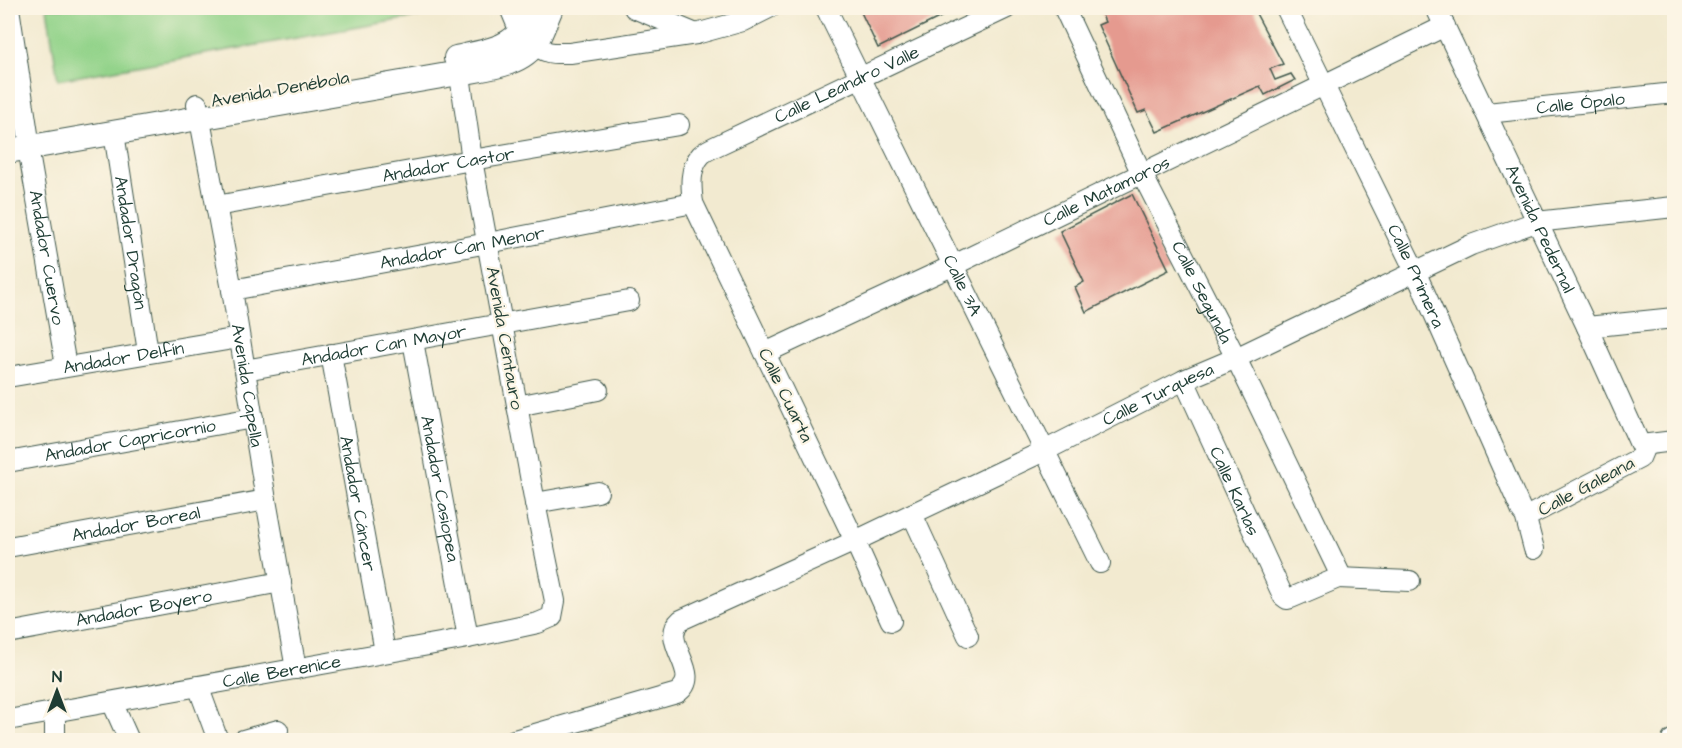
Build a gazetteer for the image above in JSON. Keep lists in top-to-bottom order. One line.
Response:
{"streets":{"main road":["Avenida Denébola"],"street":["Calle Leandro Valle","Calle Ópalo","Andador Castor","Calle Matamoros","Avenida Pedernal","Andador Dragón","Andador Can Menor","Andador Cuervo","Calle Primera","Calle 3A","Calle Segunda","Avenida Centauro","Andador Can Mayor","Andador Delfín","Avenida Capella","Calle Turquesa","Calle Cuarta","Andador Capricornio","Calle Galeana","Andador Casiopea","Calle Karlas","Andador Cáncer","Andador Boreal","Andador Boyero","Calle Berenice"]},"crossings":[["Calle Leandro Valle","Calle 3A"],["Calle Leandro Valle","Calle Cuarta"],["Avenida Denébola","Andador Dragón"],["Avenida Denébola","Andador Cuervo"],["Avenida Denébola","Avenida Centauro"],["Avenida Denébola","Avenida Capella"],["Calle Ópalo","Avenida Pedernal"],["Andador Castor","Avenida Centauro"],["Andador Castor","Avenida Capella"],["Calle Matamoros","Avenida Pedernal"],["Calle Matamoros","Calle Primera"],["Calle Matamoros","Calle 3A"],["Calle Matamoros","Calle Segunda"],["Calle Matamoros","Calle Cuarta"],["Avenida Pedernal","Calle Turquesa"],["Avenida Pedernal","Calle Galeana"],["Andador Dragón","Andador Delfín"],["Andador Can Menor","Avenida Centauro"],["Andador Can Menor","Avenida Capella"],["Andador Can Menor","Calle Cuarta"],["Andador Cuervo","Andador Delfín"],["Calle Primera","Calle Turquesa"],["Calle Primera","Calle Galeana"],["Calle 3A","Calle Turquesa"],["Calle Segunda","Calle Turquesa"],["Calle Segunda","Calle Karlas"],["Avenida Centauro","Andador Can Mayor"],["Avenida Centauro","Calle Berenice"],["Andador Can Mayor","Avenida Capella"],["Andador Can Mayor","Andador Casiopea"],["Andador Can Mayor","Andador Cáncer"],["Andador Delfín","Avenida Capella"],["Avenida Capella","Andador Capricornio"],["Avenida Capella","Andador Boreal"],["Avenida Capella","Andador Boyero"],["Avenida Capella","Calle Berenice"],["Calle Turquesa","Calle Cuarta"],["Calle Turquesa","Calle Karlas"],["Andador Casiopea","Calle Berenice"],["Andador Cáncer","Calle Berenice"]],"north":"top"}
